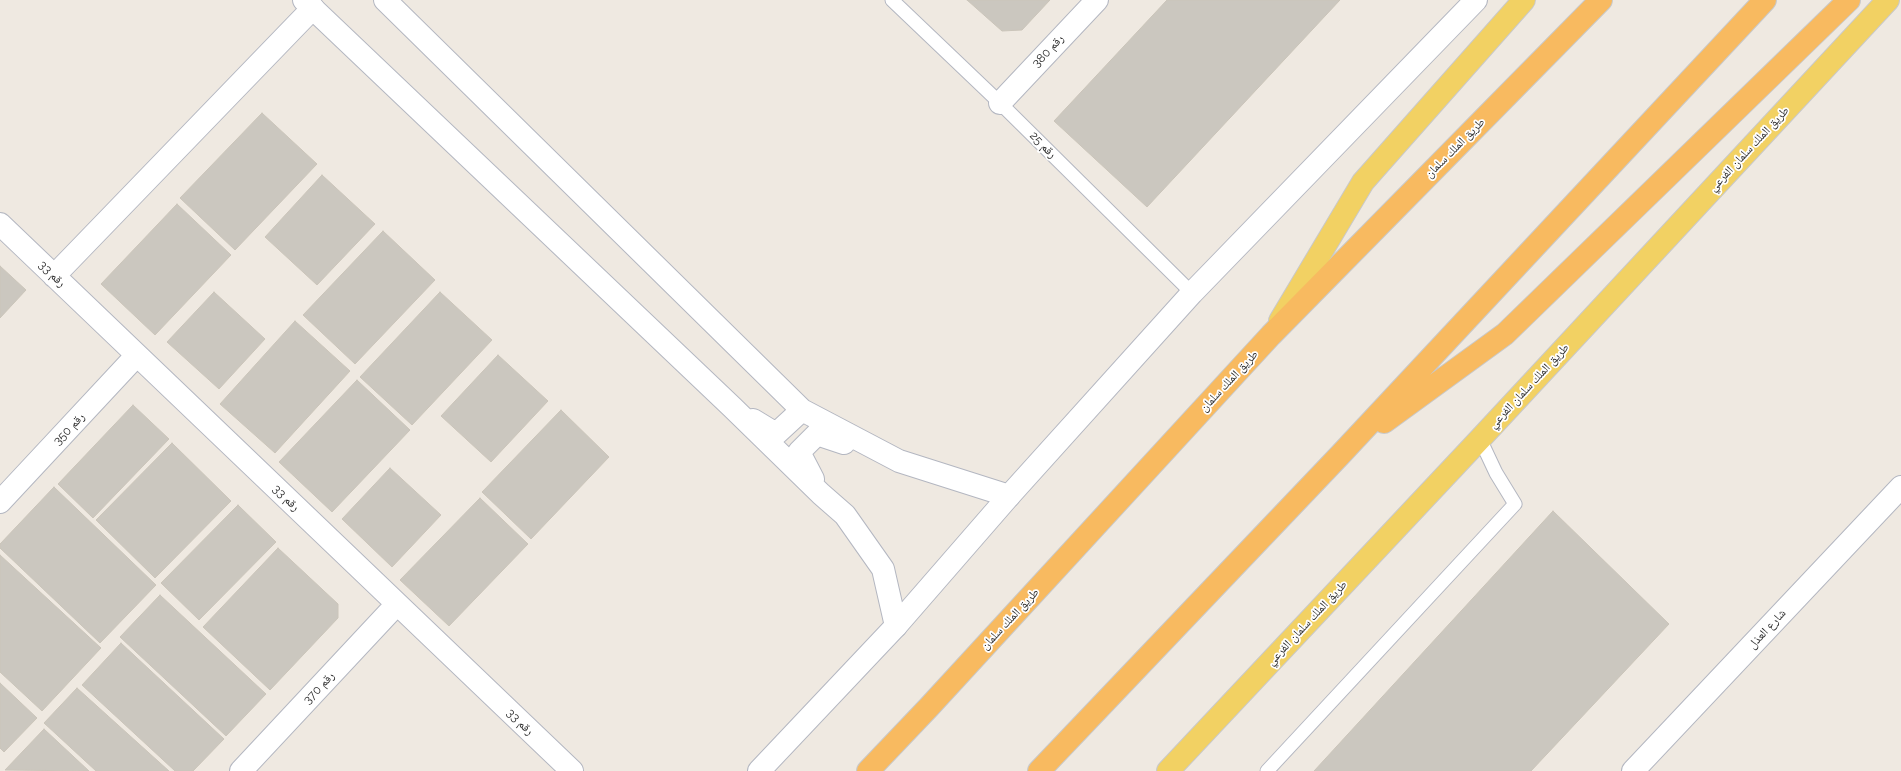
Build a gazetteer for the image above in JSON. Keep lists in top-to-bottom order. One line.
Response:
{"streets":{"highway":["طريق الملك سلمان"],"main road":["طريق الملك سلمان الفرعي"],"street":["رقم 380","رقم 33","رقم 350","شارع العذل","رقم 370"],"lane":["رقم 25"]},"crossings":[["رقم 380","رقم 25"],["رقم 33","رقم 350"],["رقم 33","رقم 370"]]}
